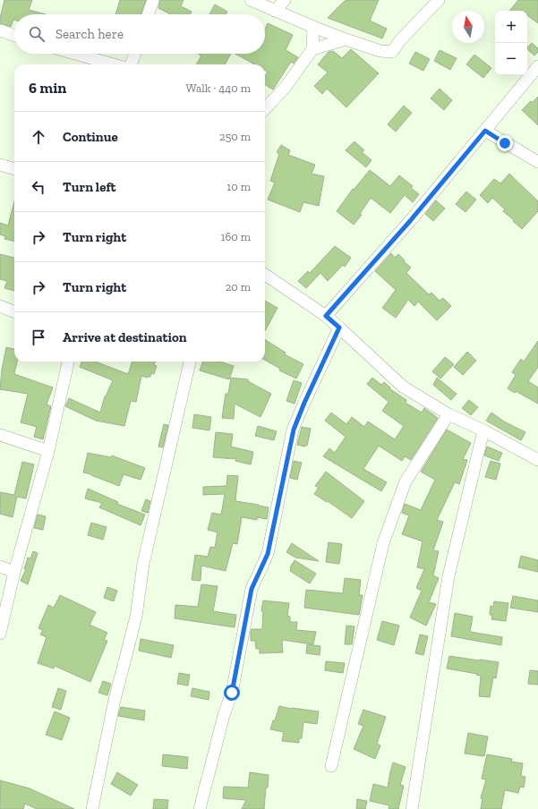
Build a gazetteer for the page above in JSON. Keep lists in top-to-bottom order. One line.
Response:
{"north":"top","page":{"map_buttons":["+","−"],"search":"Search here","heading":["6 min","Walk · 440 m"],"list":[["Continue","250 m"],["Turn left","10 m"],["Turn right","160 m"],["Turn right","20 m"],"Arrive at destination"]}}
